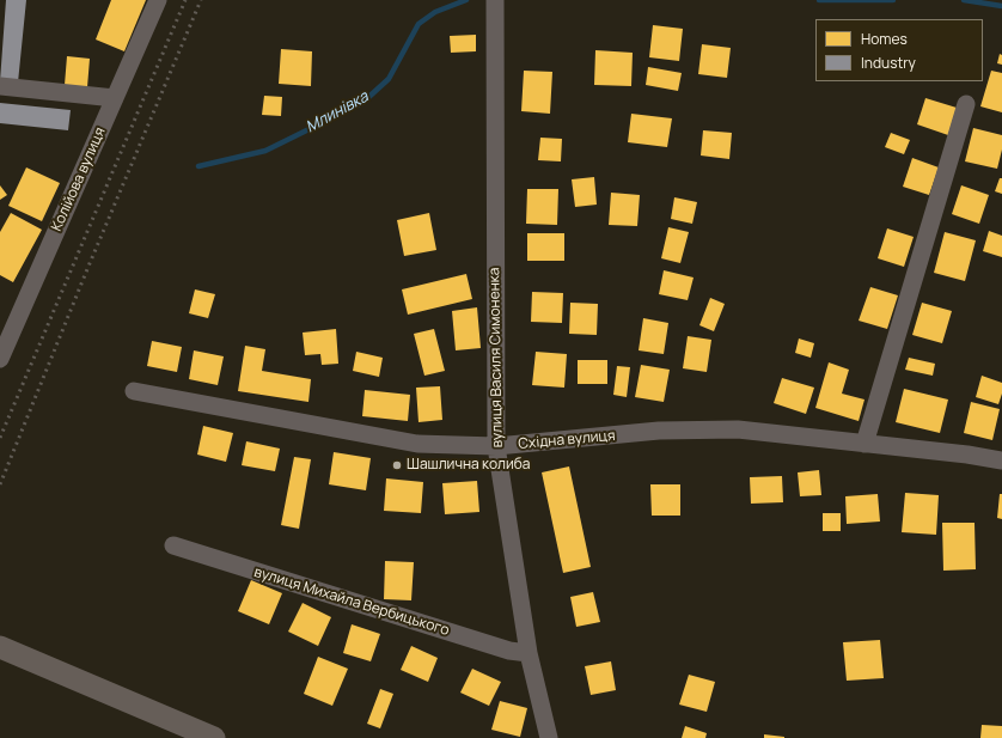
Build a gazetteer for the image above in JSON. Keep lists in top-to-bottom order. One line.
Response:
{"streets":{"street":["Колійова вулиця","вулиця Василя Симоненка","Східна вулиця","вулиця Михайла Вербицького"]},"crossings":[["вулиця Василя Симоненка","Східна вулиця"],["вулиця Василя Симоненка","вулиця Михайла Вербицького"]],"water":["Млинівка"],"places":["Шашлична колиба"],"legend":["Homes","Industry"]}
